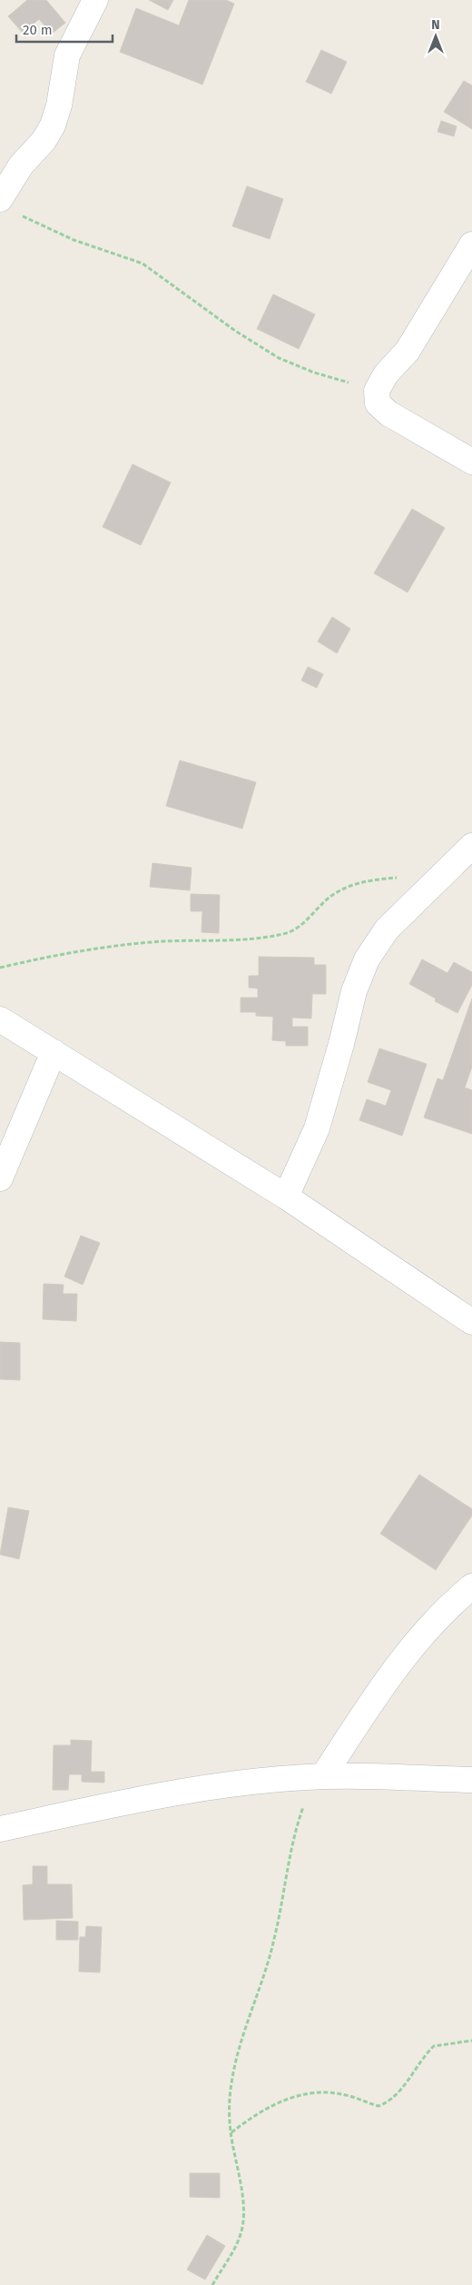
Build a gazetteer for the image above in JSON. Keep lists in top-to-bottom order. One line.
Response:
{"scale_bar":"20 m","north":"top"}
